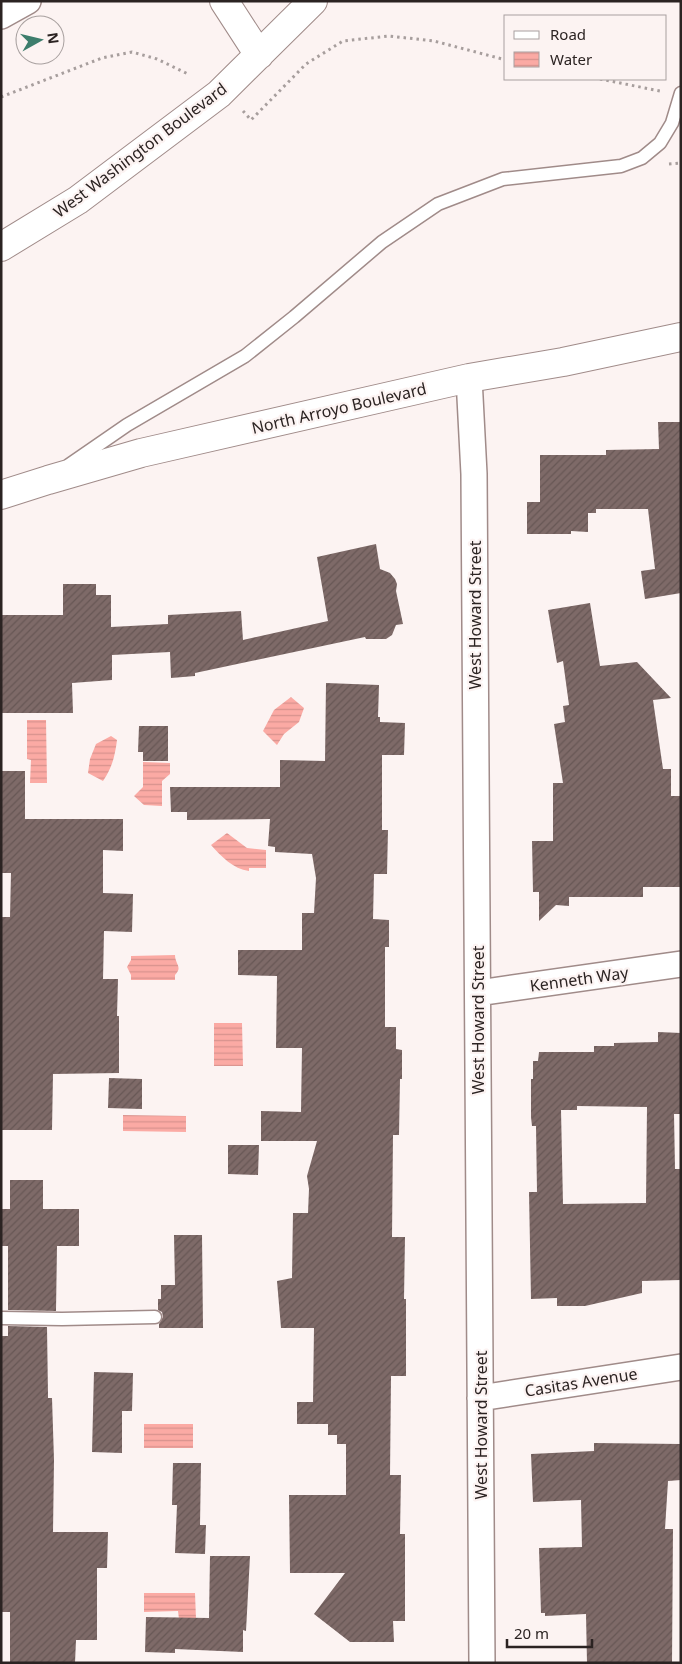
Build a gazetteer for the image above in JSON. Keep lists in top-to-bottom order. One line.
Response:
{"streets":{"street":["West Washington Boulevard","North Arroyo Boulevard","West Howard Street","Kenneth Way","Casitas Avenue"]},"crossings":[["North Arroyo Boulevard","West Howard Street"],["West Howard Street","Kenneth Way"],["West Howard Street","Casitas Avenue"]],"legend":["Road","Water"],"scale_bar":"20 m","north":"right"}
